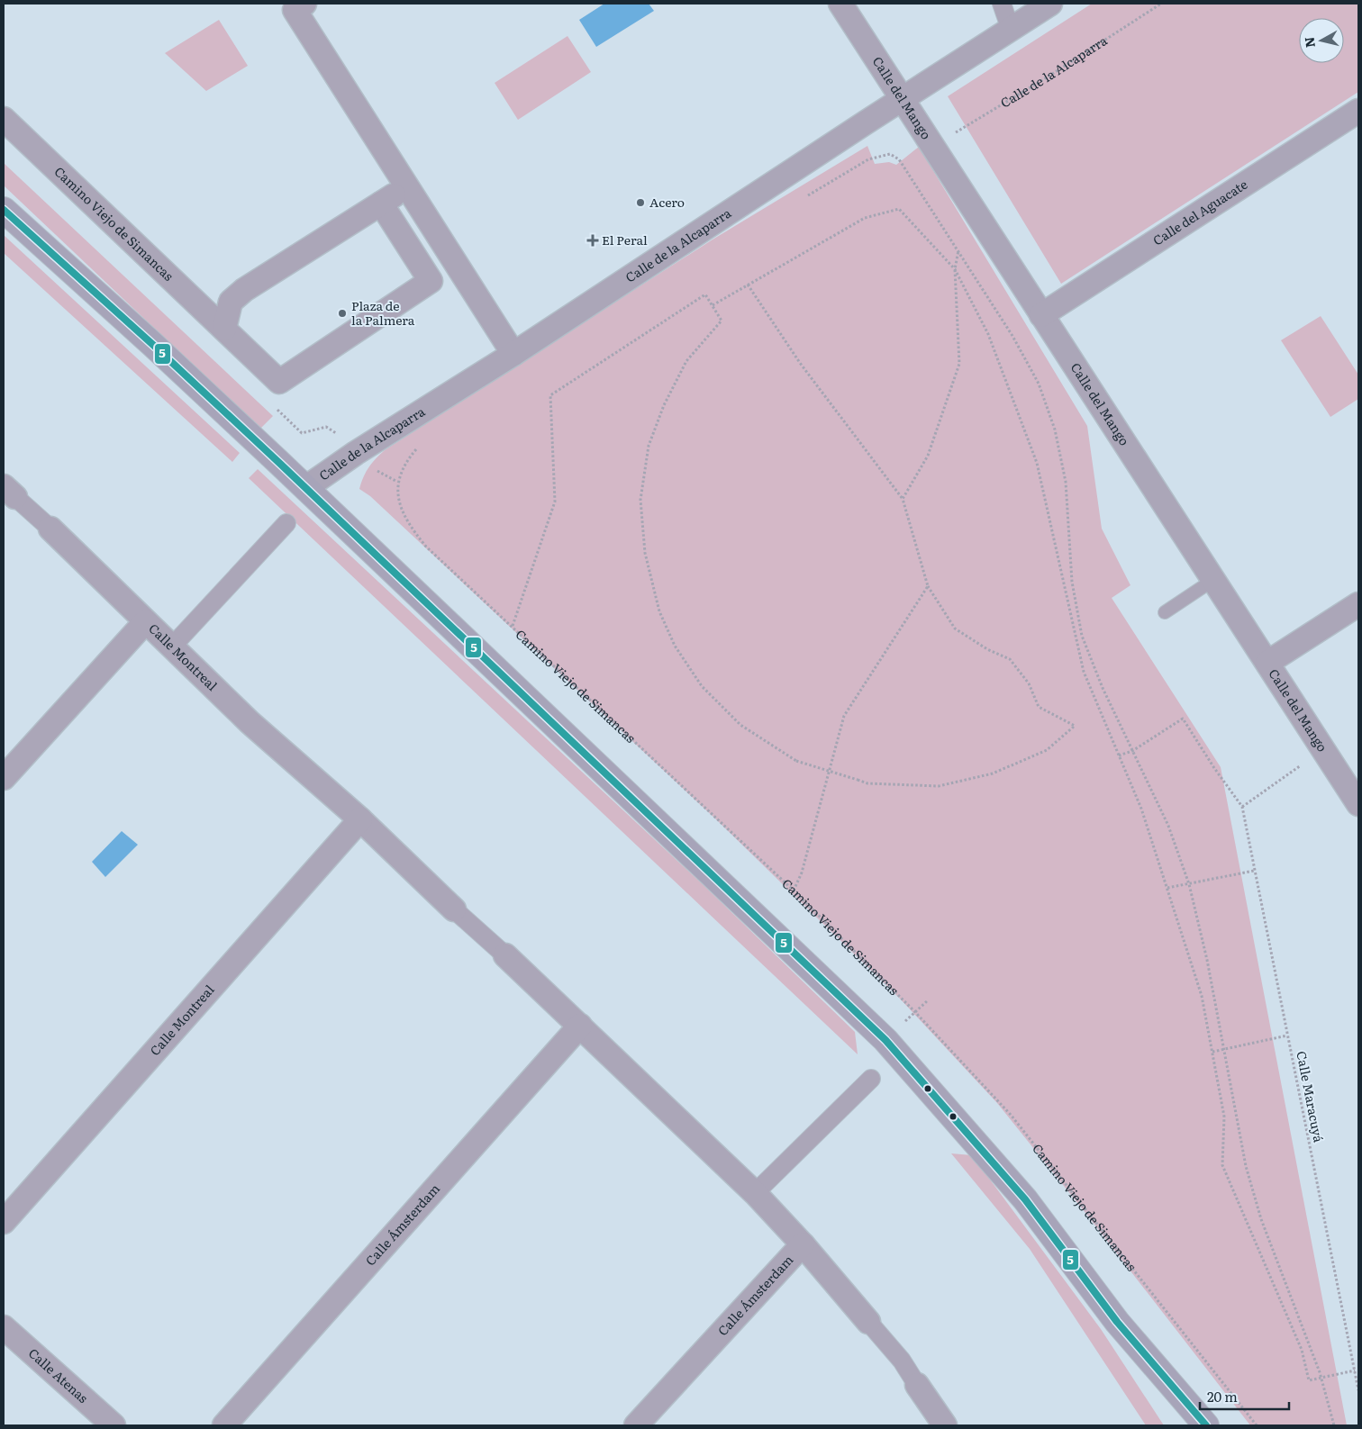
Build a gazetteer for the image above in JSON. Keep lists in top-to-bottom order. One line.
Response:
{"streets":{"street":["Calle de la Alcaparra","Calle del Mango","Calle del Aguacate","Camino Viejo de Simancas","Calle Montreal","Calle Ámsterdam","Calle Atenas"],"path":["Calle Maracuyá"]},"crossings":[["Calle de la Alcaparra","Calle del Mango"],["Calle del Mango","Calle del Aguacate"],["Calle Montreal","Calle Ámsterdam"]],"places":{"other":["Acero","Plaza de la Palmera"],"health":["El Peral"]},"lines":["transit line 5"],"scale_bar":"20 m","north":"left"}
